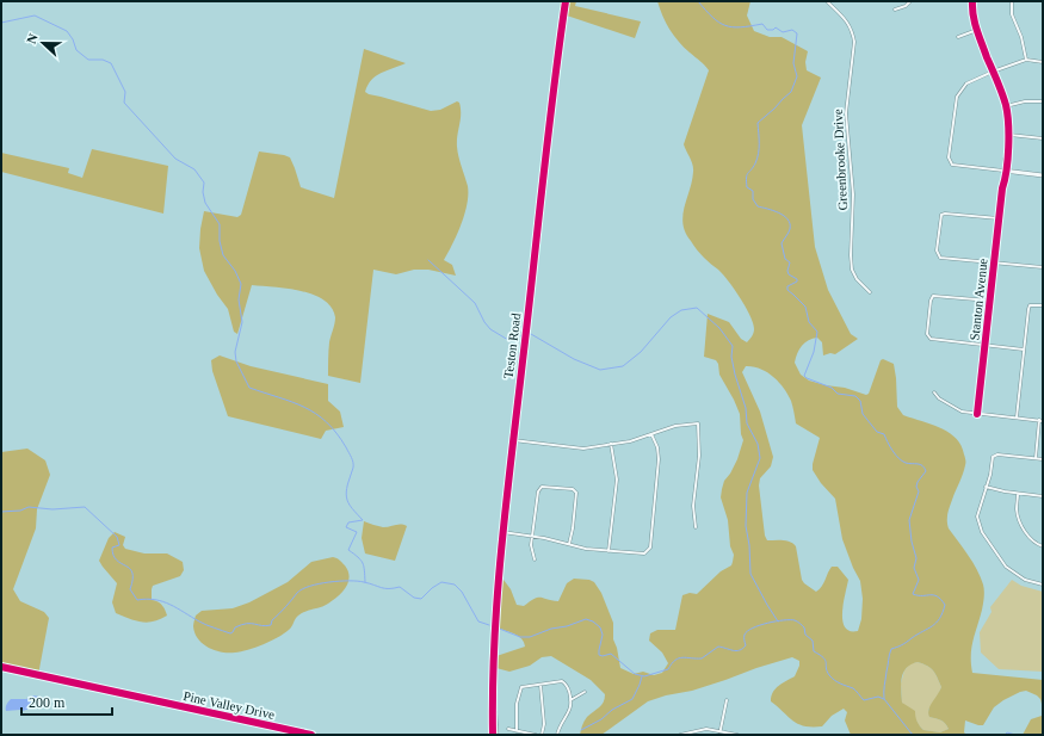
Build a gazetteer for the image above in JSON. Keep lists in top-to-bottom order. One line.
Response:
{"streets":{"street":["Greenbrooke Drive","Stanton Avenue","Teston Road","Pine Valley Drive"]},"scale_bar":"200 m","north":"left"}
